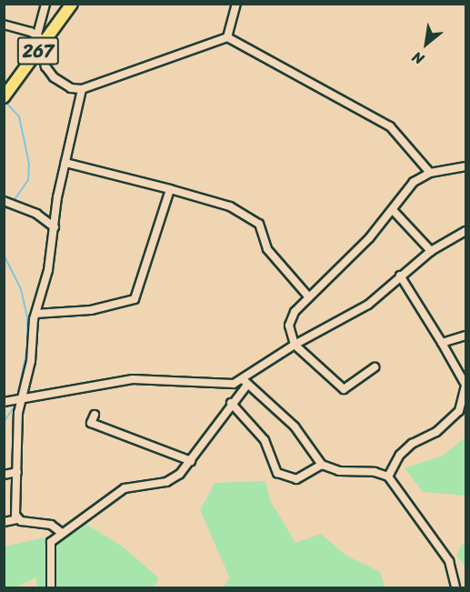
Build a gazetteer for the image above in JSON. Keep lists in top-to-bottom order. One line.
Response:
{"streets":{"highway":["267"]},"north":"bottom left"}
